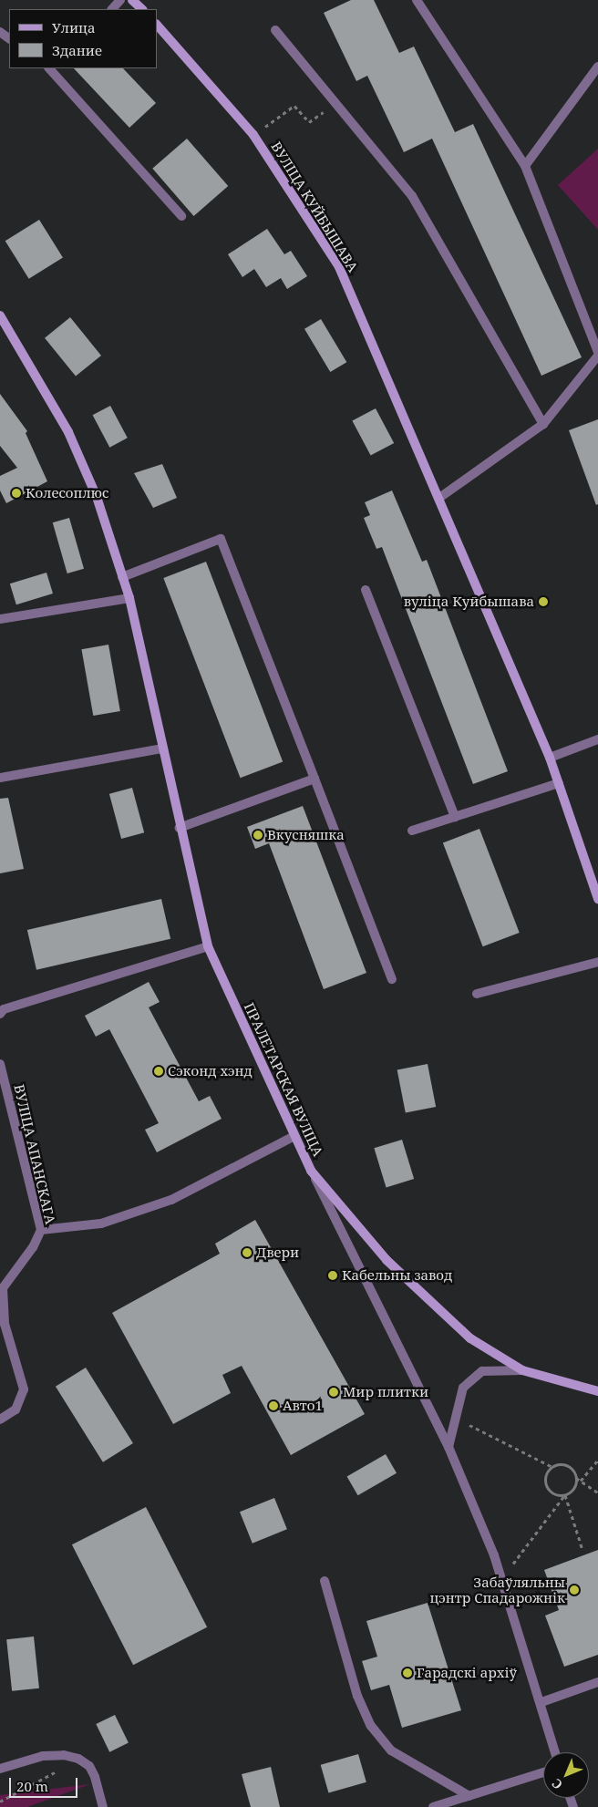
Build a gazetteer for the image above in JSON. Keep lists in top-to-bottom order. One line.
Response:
{"streets":{"main road":["ВУЛІЦА КУЙБЫШАВА","ПРАЛЕТАРСКАЯ ВУЛІЦА"],"street":["ВУЛІЦА АПАНСКАГА"]},"places":["Колесоплюс","вуліца Куйбышава","Вкусняшка","Сэконд хэнд","Двери","Кабельны завод","Мир плитки","Авто1","Забаўляльны цэнтр Спадарожнік","Гарадскі архіў"],"legend":["Улица","Здание"],"scale_bar":"20 m","north":"bottom left"}
